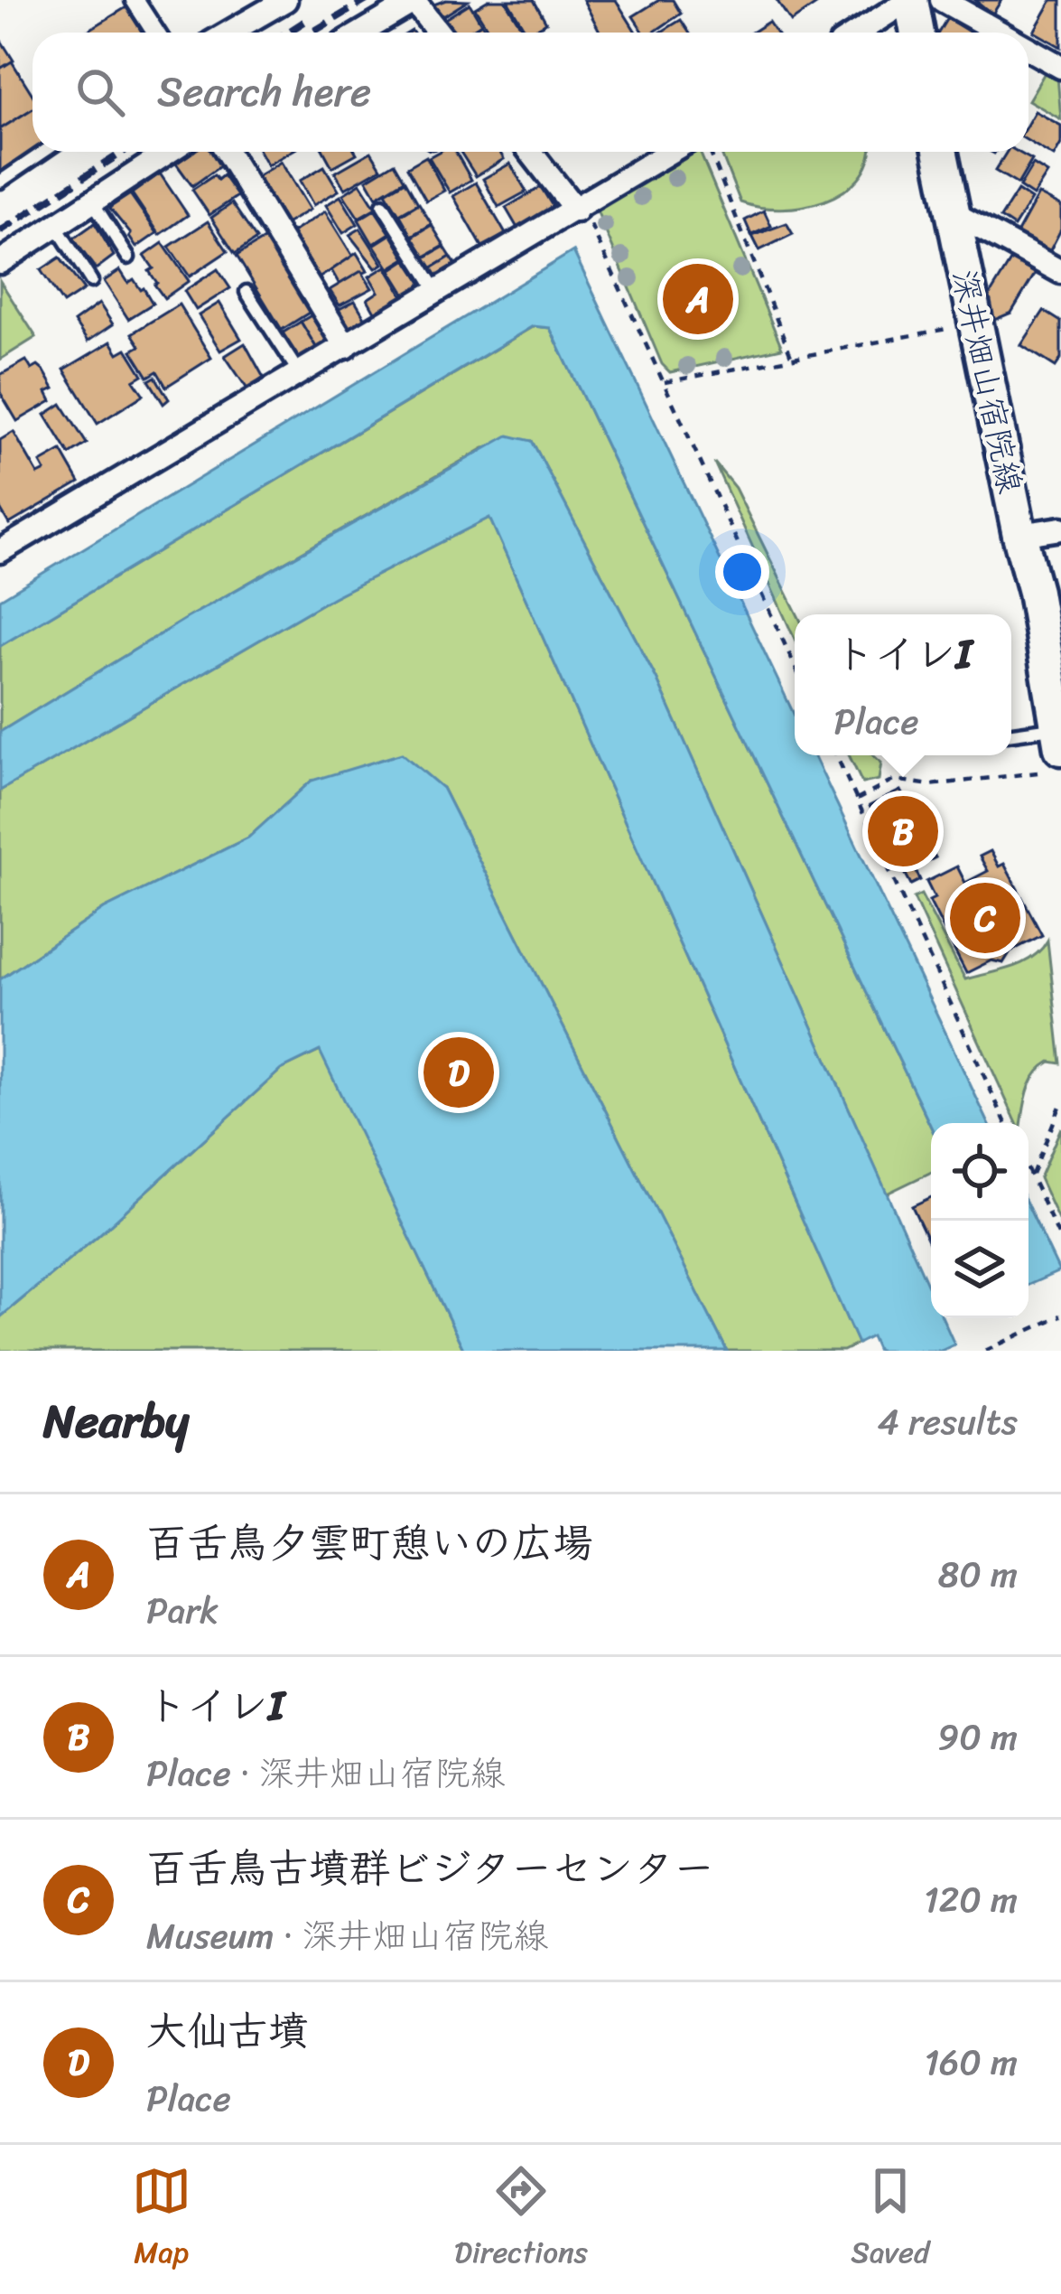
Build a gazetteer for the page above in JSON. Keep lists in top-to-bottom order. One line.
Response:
{"streets":{"main road":["深井畑山宿院線"]},"page":{"search":"Search here","pins":["A","B","C","D"],"popup":["トイレI","Place"],"heading":["Nearby","4 results"],"list":[{"mark":"A","name":"百舌鳥夕雲町憩いの広場","note":"Park","value":"80 m"},{"mark":"B","name":"トイレI","note":"Place · 深井畑山宿院線","value":"90 m"},{"mark":"C","name":"百舌鳥古墳群ビジターセンター","note":"Museum · 深井畑山宿院線","value":"120 m"},{"mark":"D","name":"大仙古墳","note":"Place","value":"160 m"}],"nav":["Map","Directions","Saved"]}}
